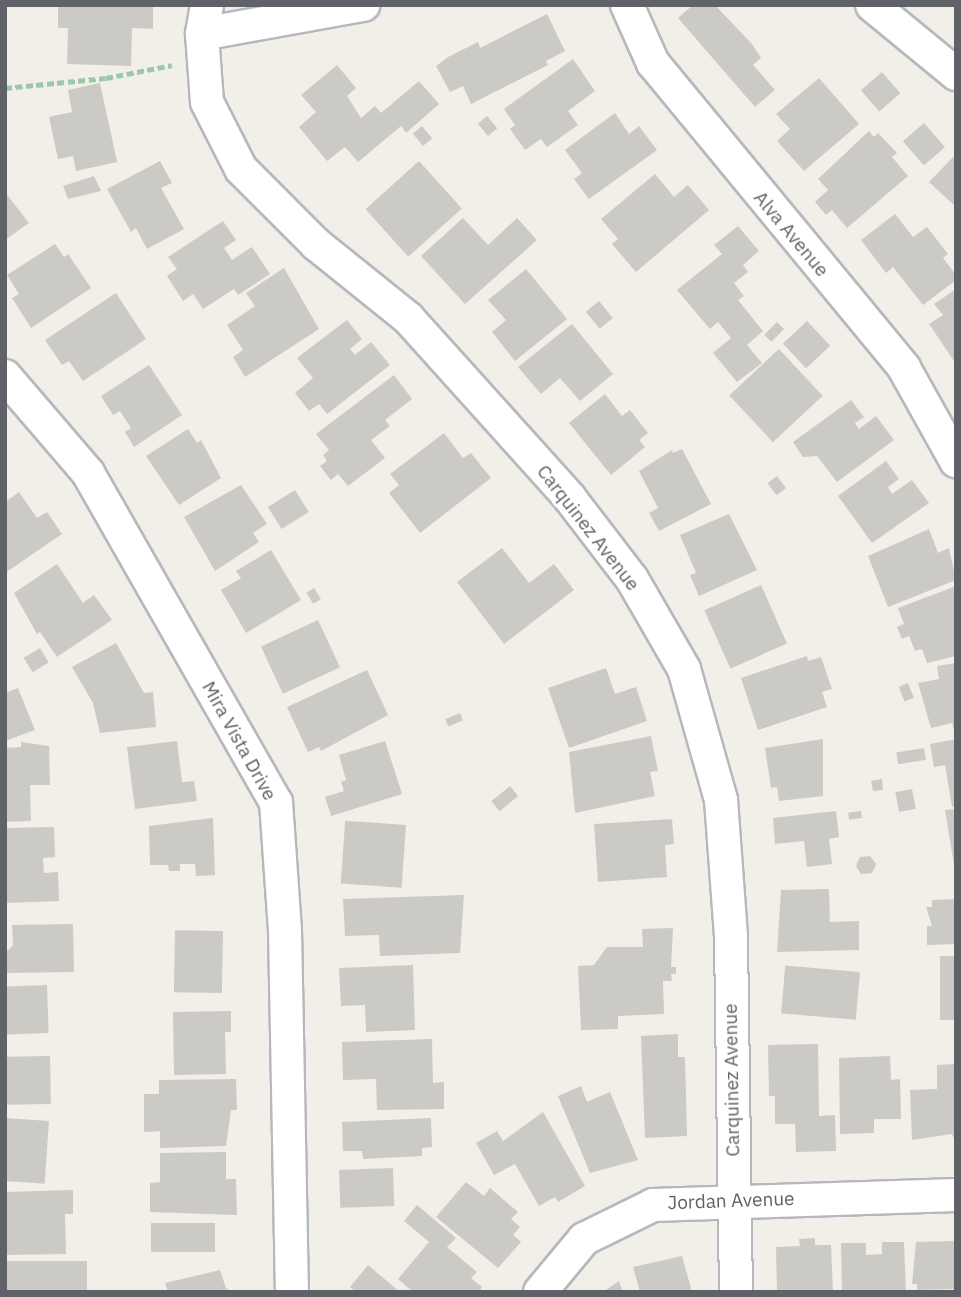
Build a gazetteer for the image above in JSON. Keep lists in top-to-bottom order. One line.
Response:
{"streets":{"street":["Alva Avenue","Carquinez Avenue","Mira Vista Drive","Jordan Avenue"]},"crossings":[["Carquinez Avenue","Jordan Avenue"]]}
